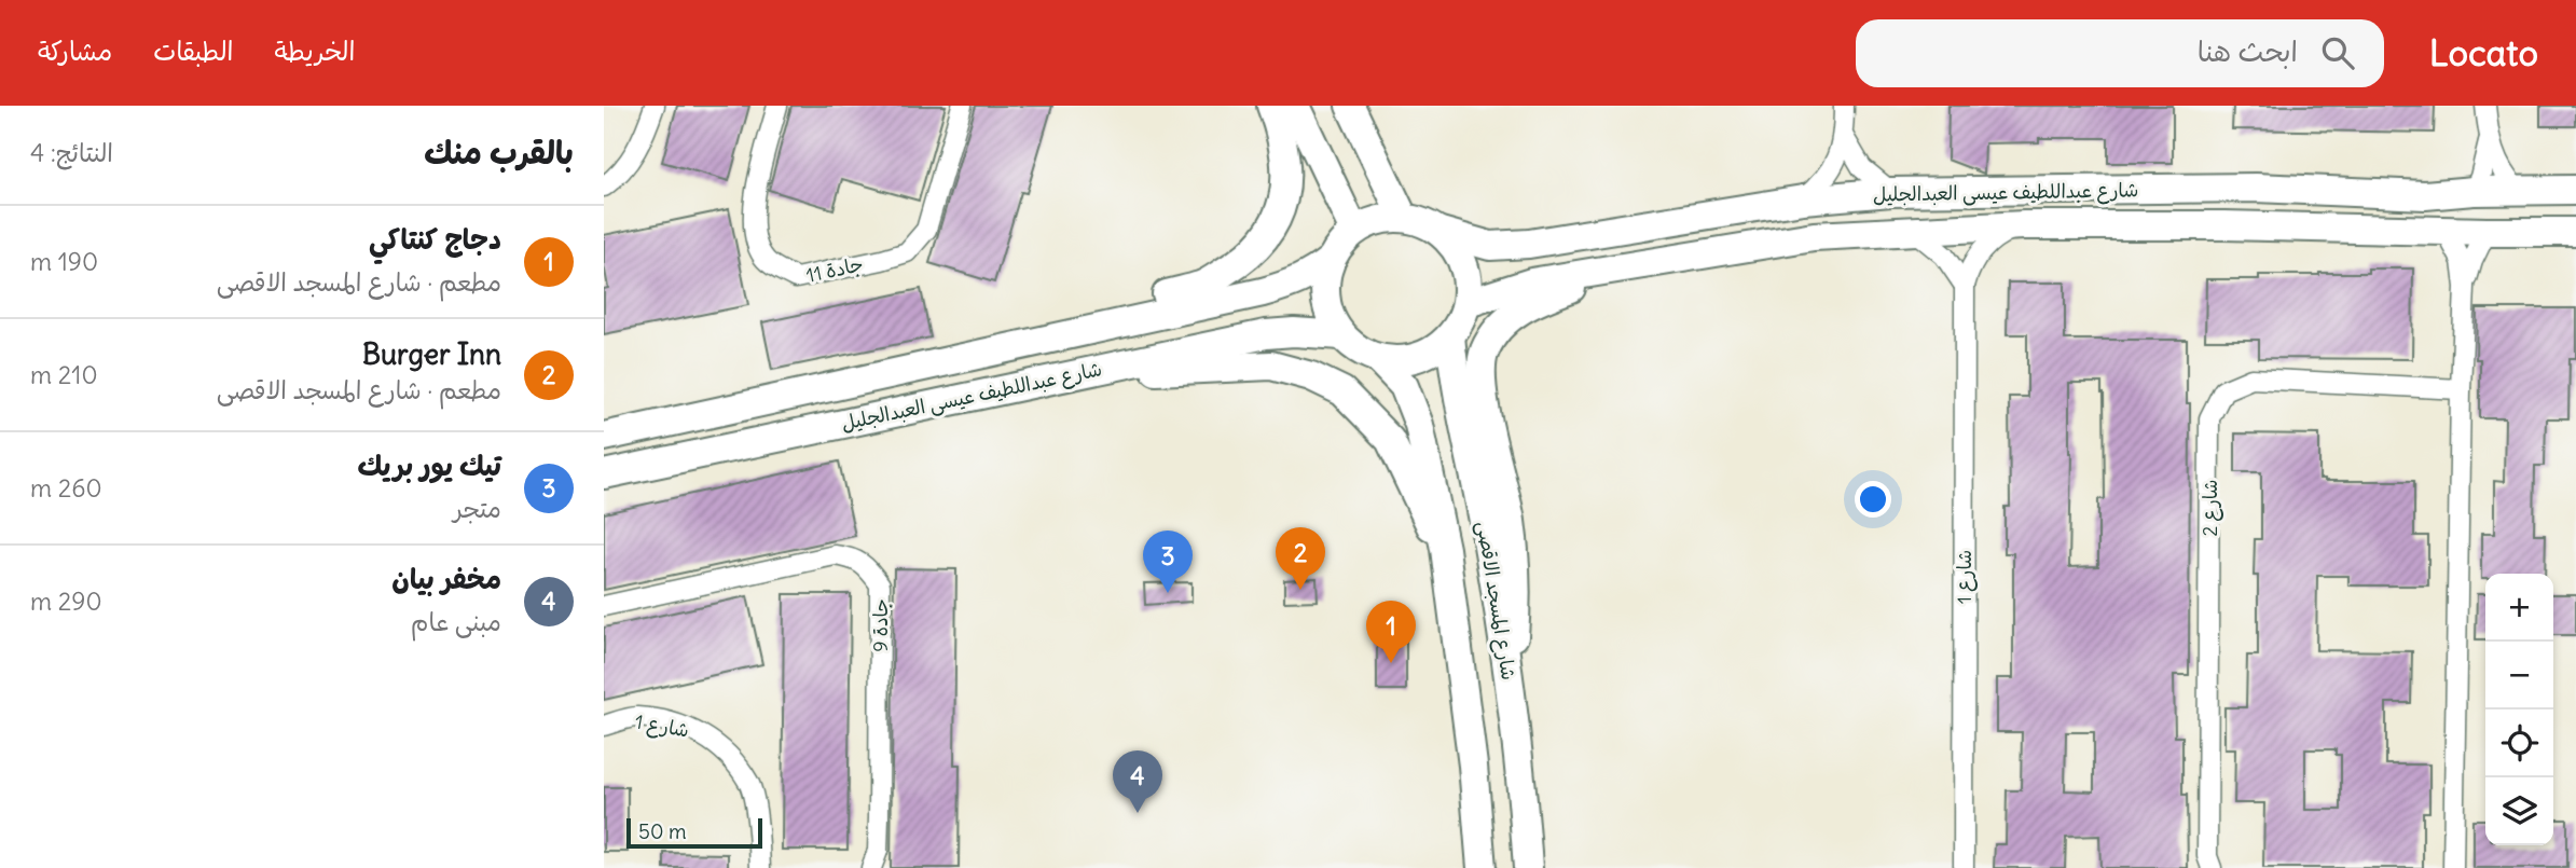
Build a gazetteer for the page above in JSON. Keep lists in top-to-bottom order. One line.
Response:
{"streets":{"main road":["شارع عبداللطيف عيسى العبدالجليل","شارع المسجد الاقصى"],"street":["جادة 11","شارع 2","شارع 1","جادة 9"]},"crossings":[["شارع عبداللطيف عيسى العبدالجليل","شارع 1"],["شارع عبداللطيف عيسى العبدالجليل","شارع المسجد الاقصى"]],"scale_bar":"50 m","page":{"header":"Locato","search":"ابحث هنا","nav":["الخريطة","الطبقات","مشاركة"],"heading":["بالقرب منك","النتائج: 4"],"list":[{"mark":"1","name":"دجاج كنتاكي","note":"مطعم · شارع المسجد الاقصى","value":"190 m"},{"mark":"2","name":"Burger Inn","note":"مطعم · شارع المسجد الاقصى","value":"210 m"},{"mark":"3","name":"تيك يور بريك","note":"متجر","value":"260 m"},{"mark":"4","name":"مخفر بيان","note":"مبنى عام","value":"290 m"}],"pins":["2","3","1","4"],"map_buttons":["+","−"],"scale":"50 m"}}
